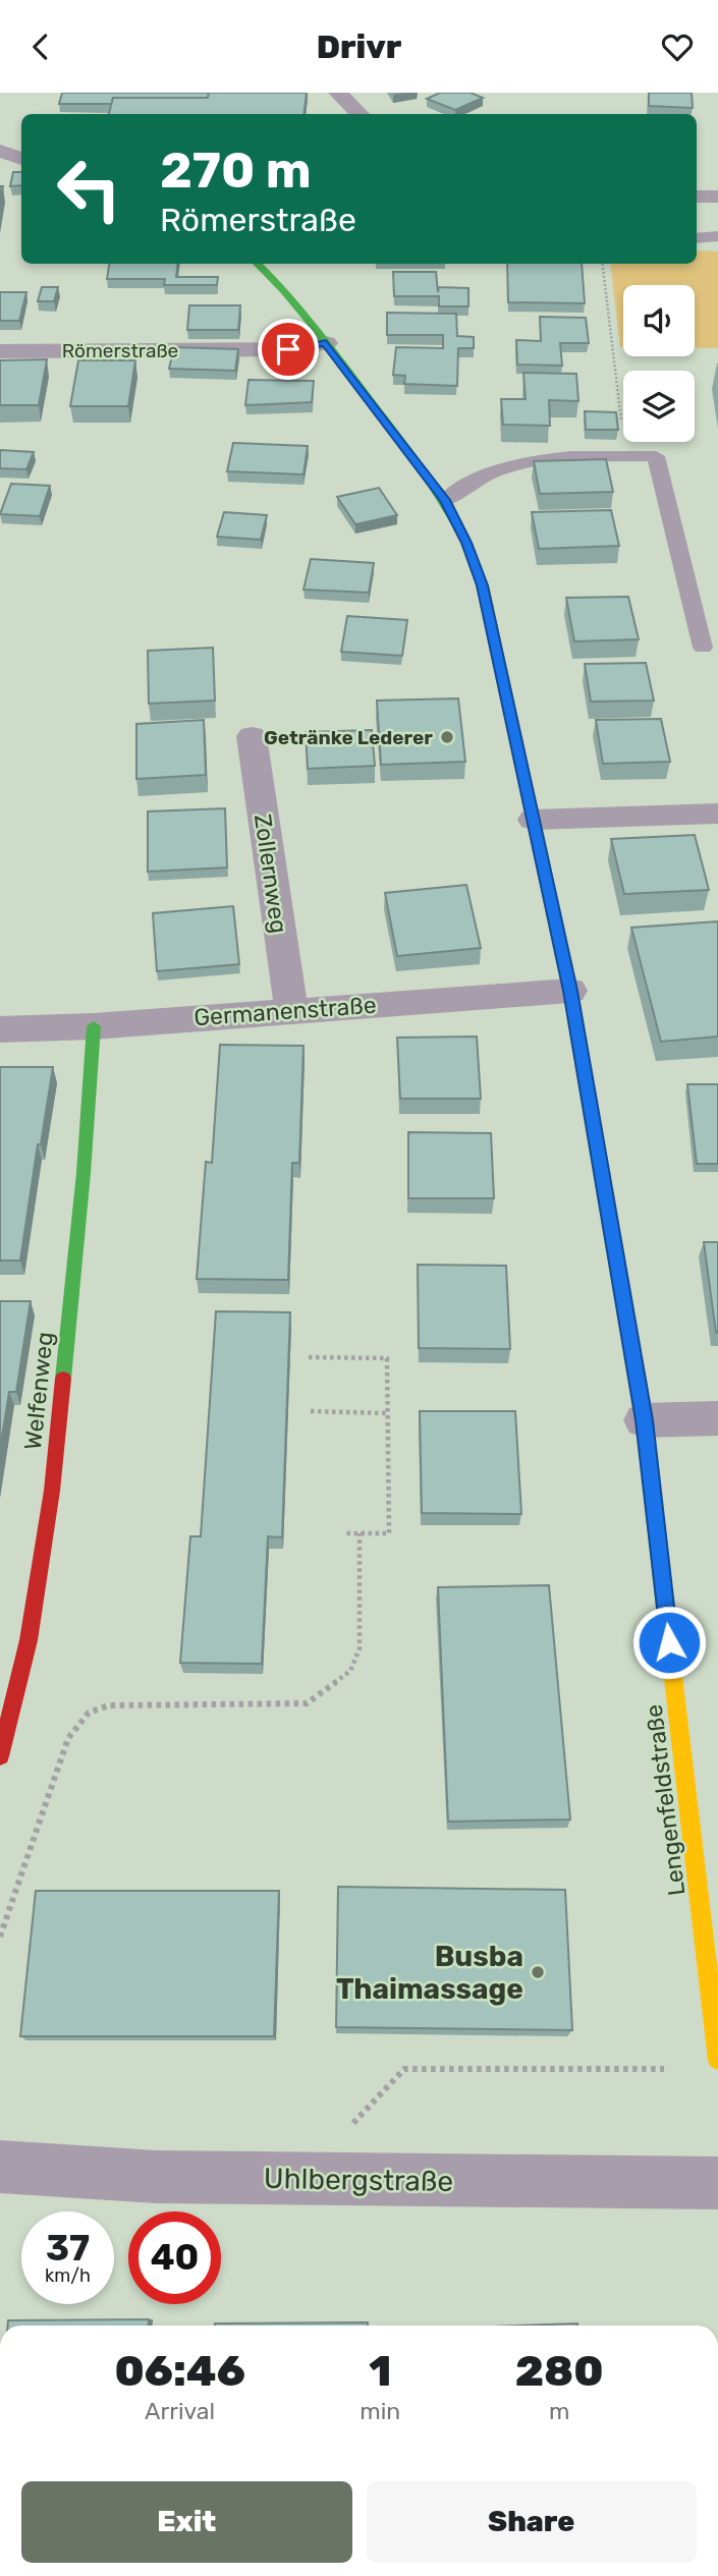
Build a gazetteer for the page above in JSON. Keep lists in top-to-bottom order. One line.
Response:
{"streets":{"street":["Römerstraße","Zollernweg","Germanenstraße","Welfenweg","Lengenfeldstraße","Uhlbergstraße"]},"crossings":[["Römerstraße","Lengenfeldstraße"],["Zollernweg","Germanenstraße"],["Germanenstraße","Welfenweg"],["Germanenstraße","Lengenfeldstraße"]],"places":["Getränke Lederer","Busba Thaimassage"],"page":{"header":"Drivr","turn":["270 m","Römerstraße"],"speed":"37 km/h","limit":"40","eta":["06:46","Arrival","1","min","280","m"],"buttons":["Exit","Share"]}}
